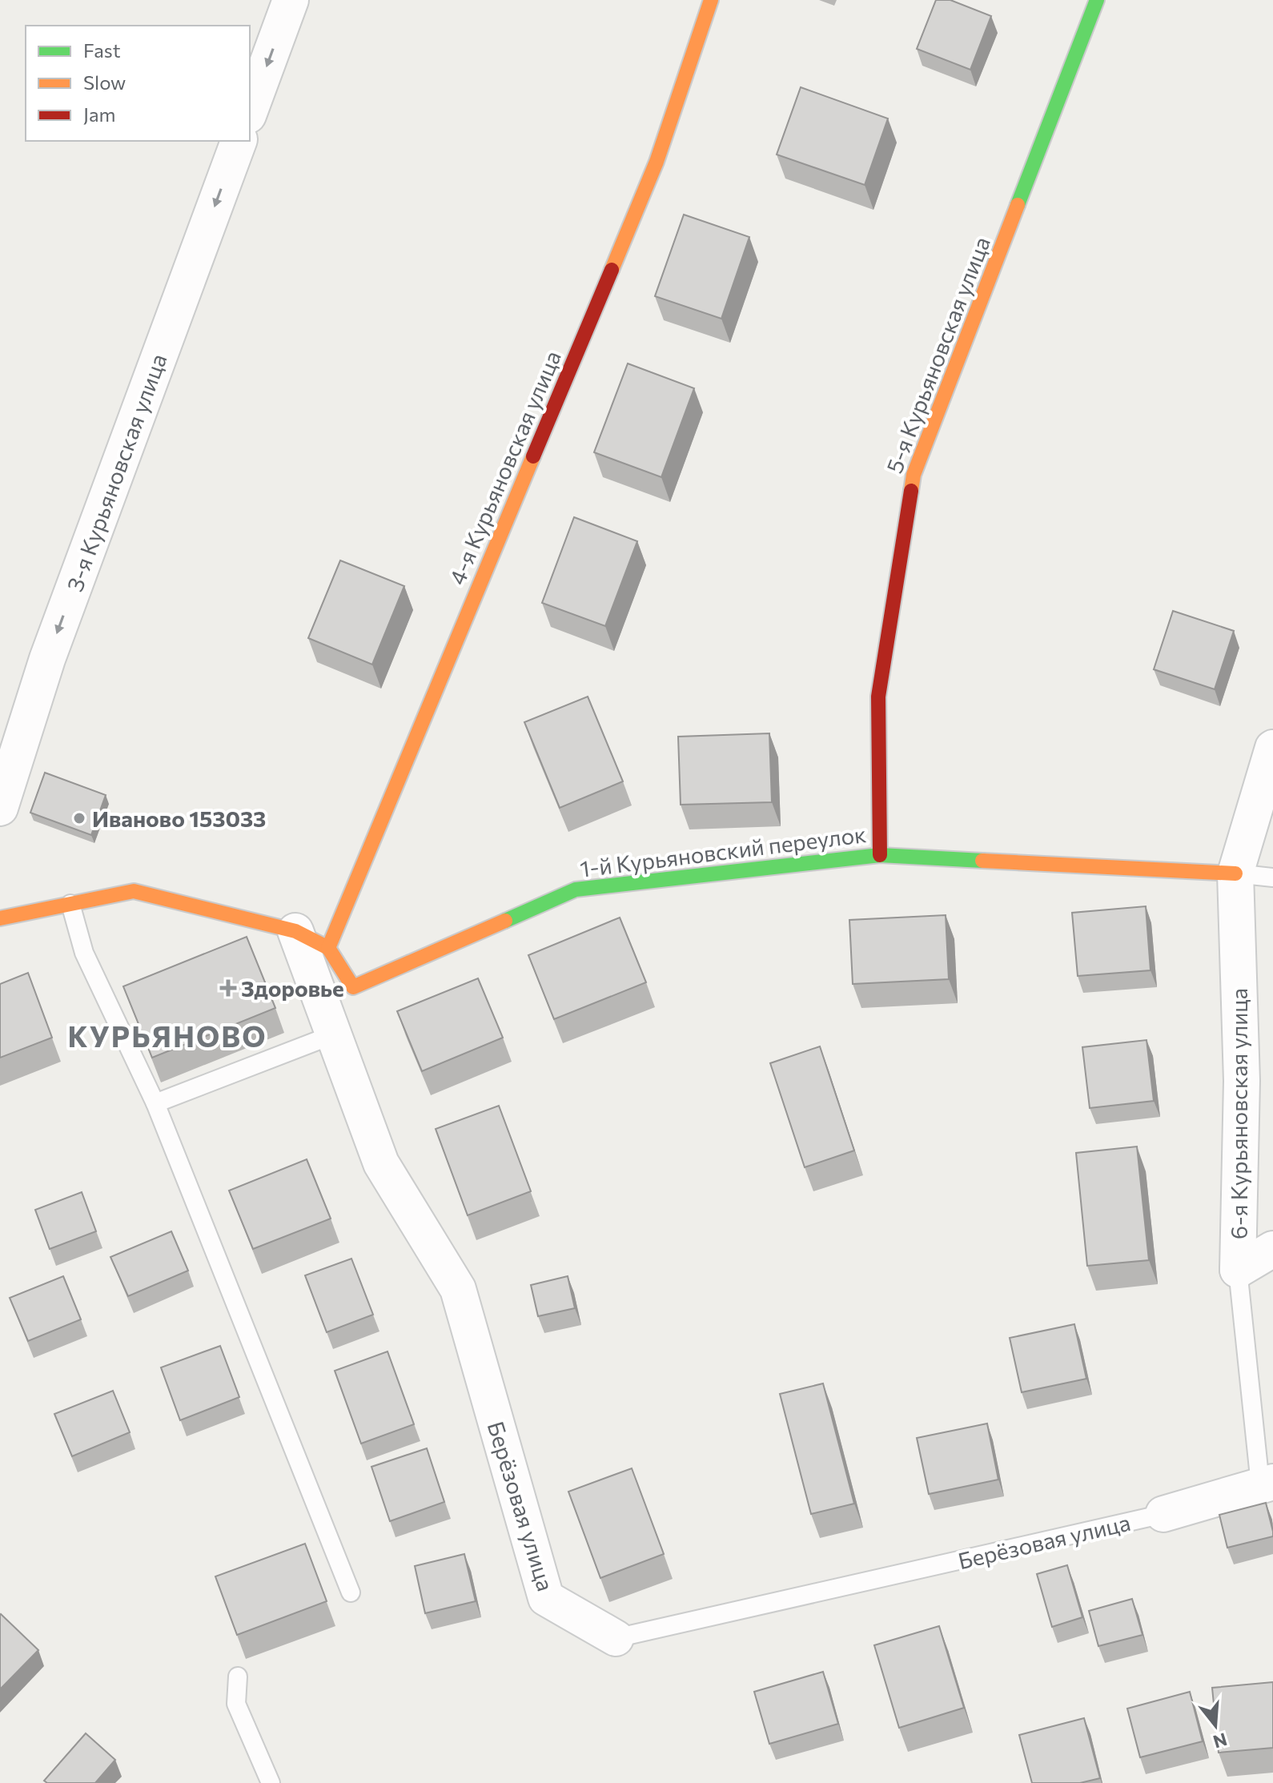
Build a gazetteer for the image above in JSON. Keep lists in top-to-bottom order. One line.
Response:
{"streets":{"street":["5-я Курьяновская улица","4-я Курьяновская улица","3-я Курьяновская улица","1-й Курьяновский переулок","6-я Курьяновская улица","Берёзовая улица"]},"crossings":[["5-я Курьяновская улица","1-й Курьяновский переулок"],["4-я Курьяновская улица","1-й Курьяновский переулок"],["1-й Курьяновский переулок","6-я Курьяновская улица"],["6-я Курьяновская улица","Берёзовая улица"]],"one_way":["3-я Курьяновская улица"],"districts":["КУРЬЯНОВО"],"places":{"other":["Иваново 153033"],"health":["Здоровье"]},"legend":["Fast","Slow","Jam"],"north":"bottom"}
